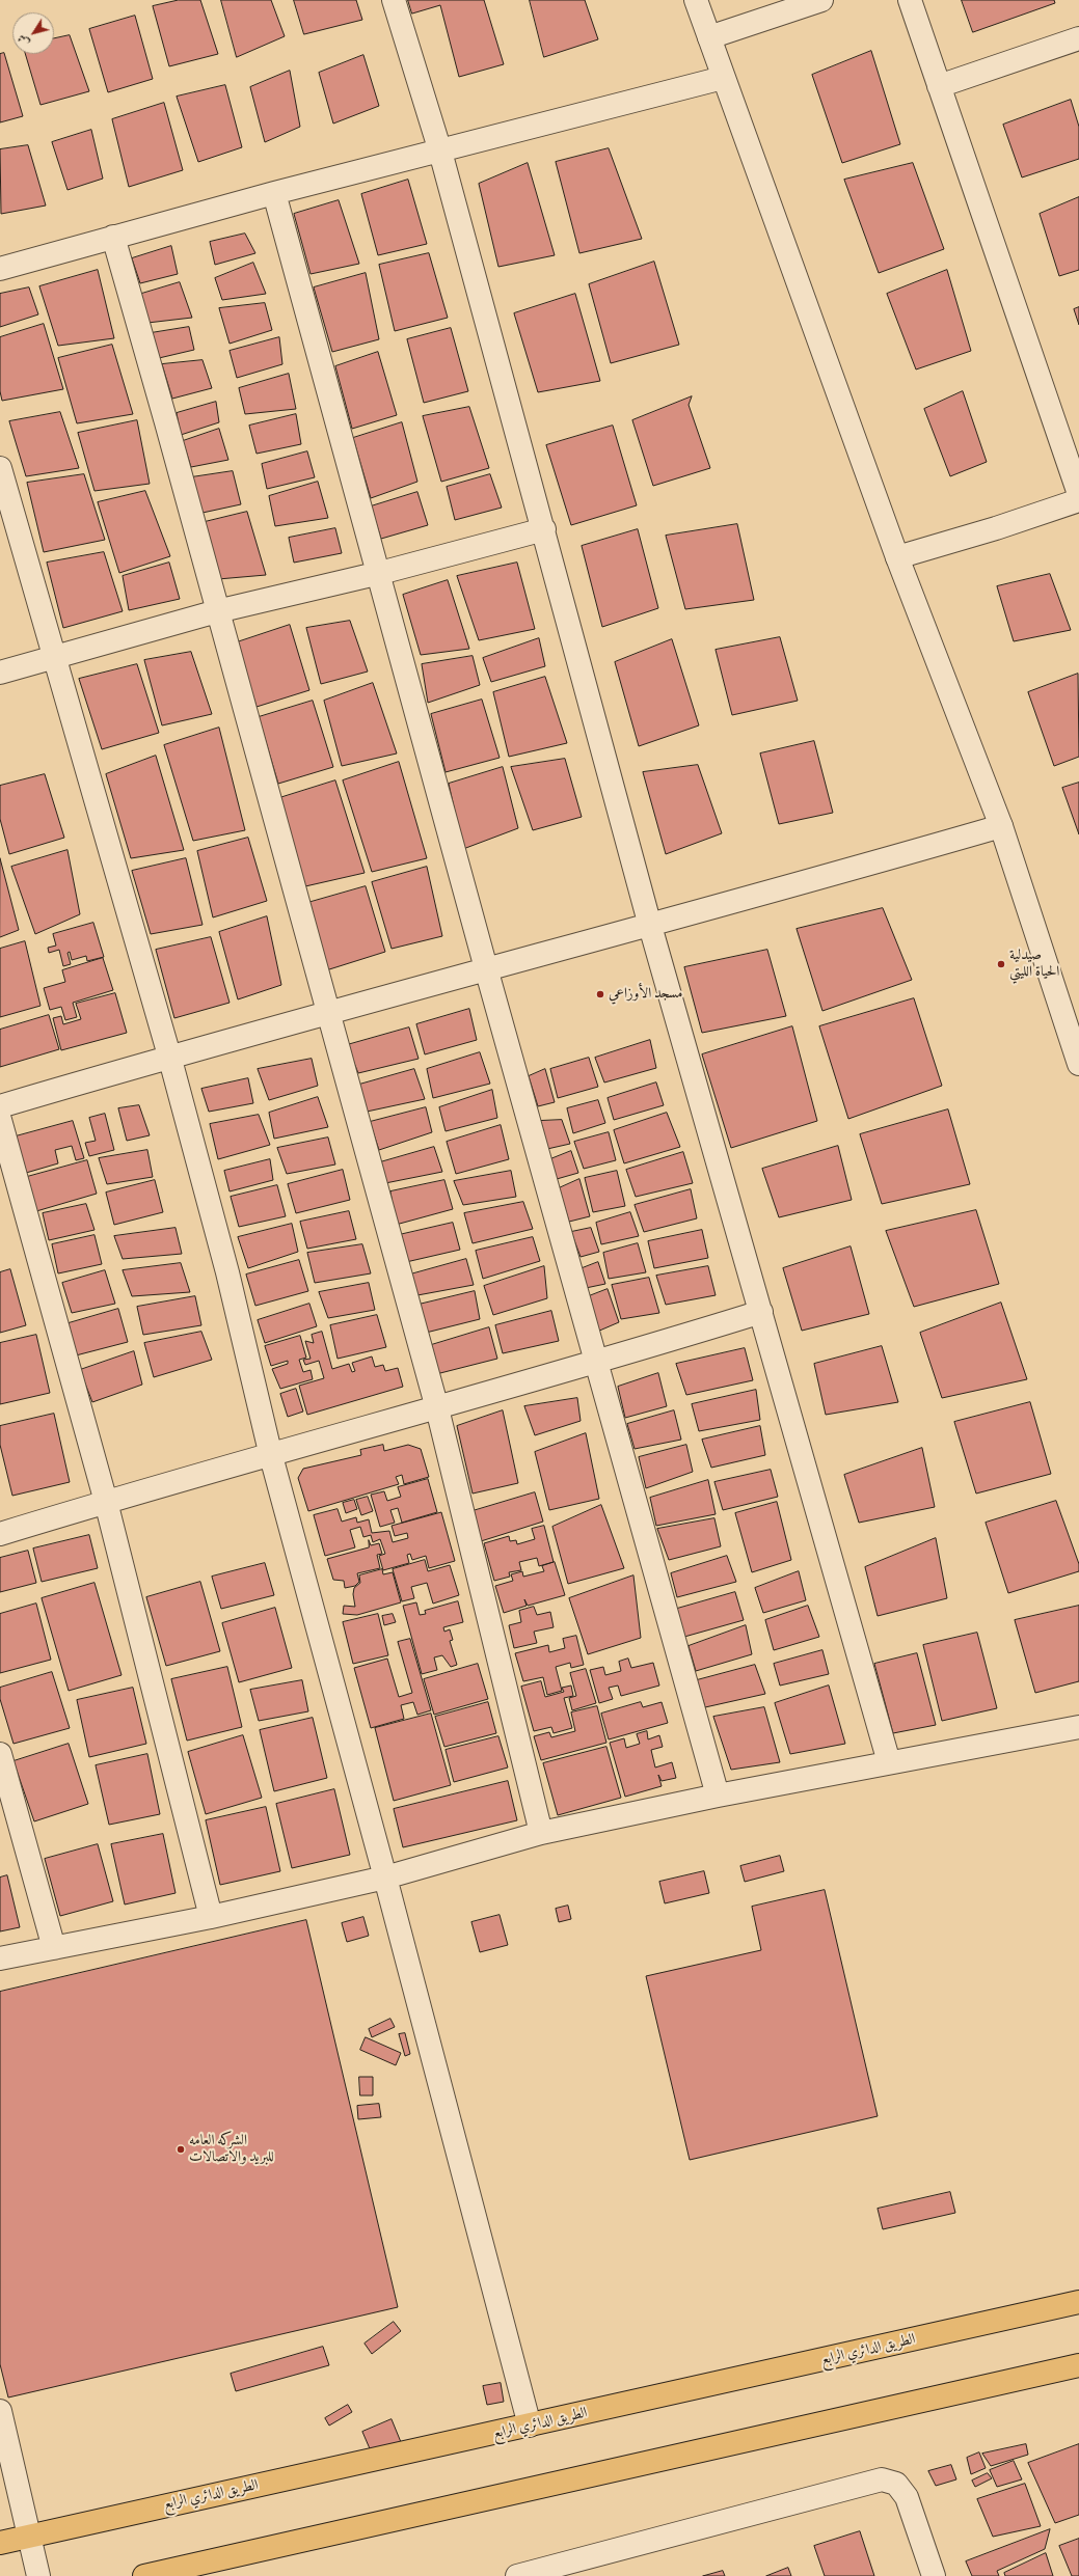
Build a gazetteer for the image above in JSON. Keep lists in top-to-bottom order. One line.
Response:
{"streets":{"main road":["الطريق الدائري الرابع"]},"places":["صيدلية الحياة الليتي","مسجد الأوزاعي","الشركه العامه للبريد والاتصالات"],"north":"bottom left"}
